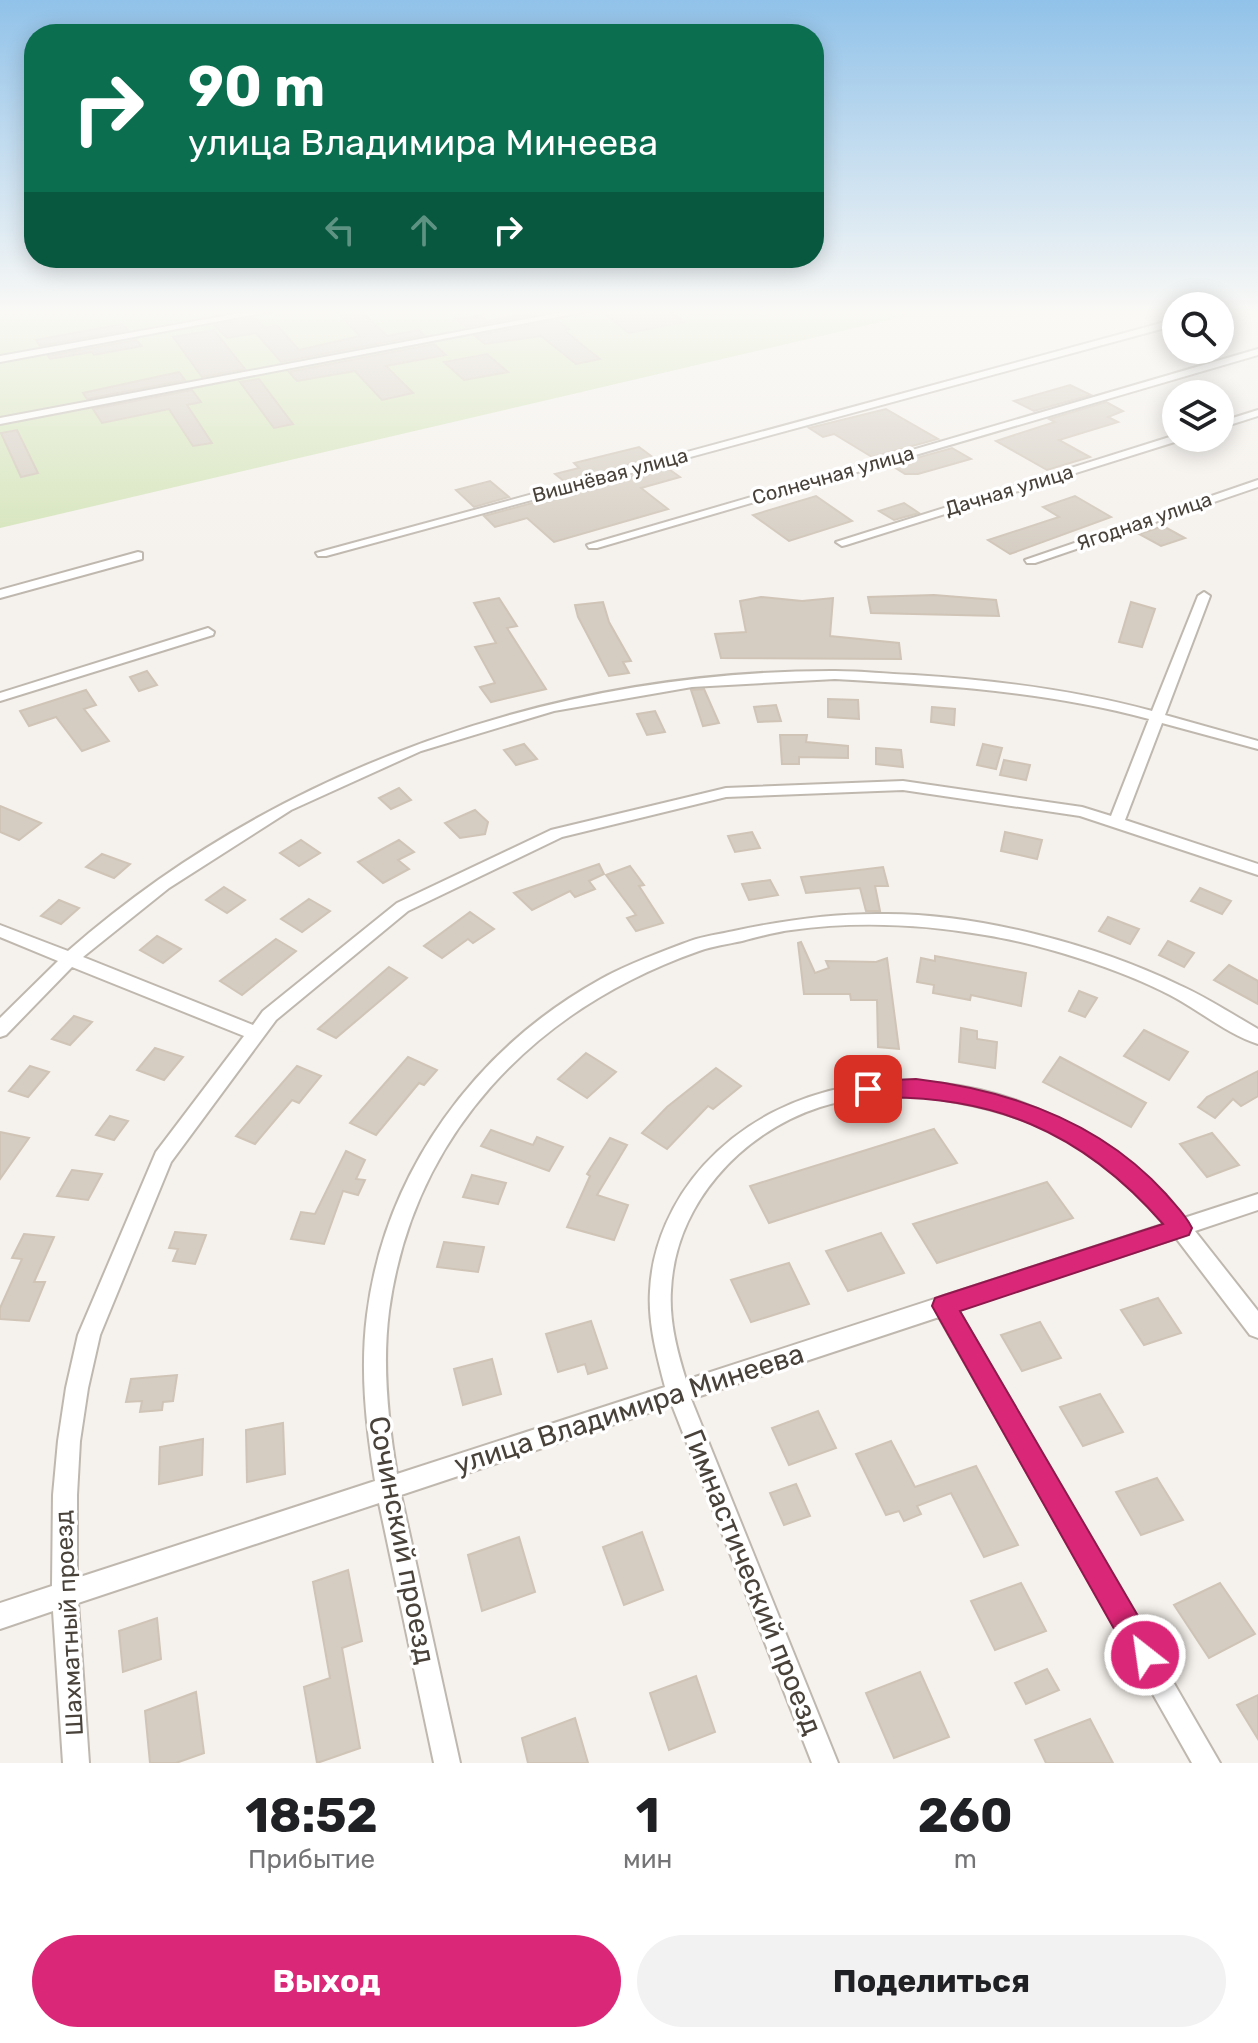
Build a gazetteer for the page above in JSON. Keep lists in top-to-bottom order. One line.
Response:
{"streets":{"street":["Вишнёвая улица","Солнечная улица","Дачная улица","Ягодная улица","улица Владимира Минеева","Сочинский проезд","Гимнастический проезд","Шахматный проезд"]},"crossings":[["улица Владимира Минеева","Сочинский проезд"],["улица Владимира Минеева","Гимнастический проезд"],["улица Владимира Минеева","Шахматный проезд"]],"page":{"turn":["90 m","улица Владимира Минеева"],"eta":["18:52","Прибытие","1","мин","260","m"],"buttons":["Выход","Поделиться"]}}
